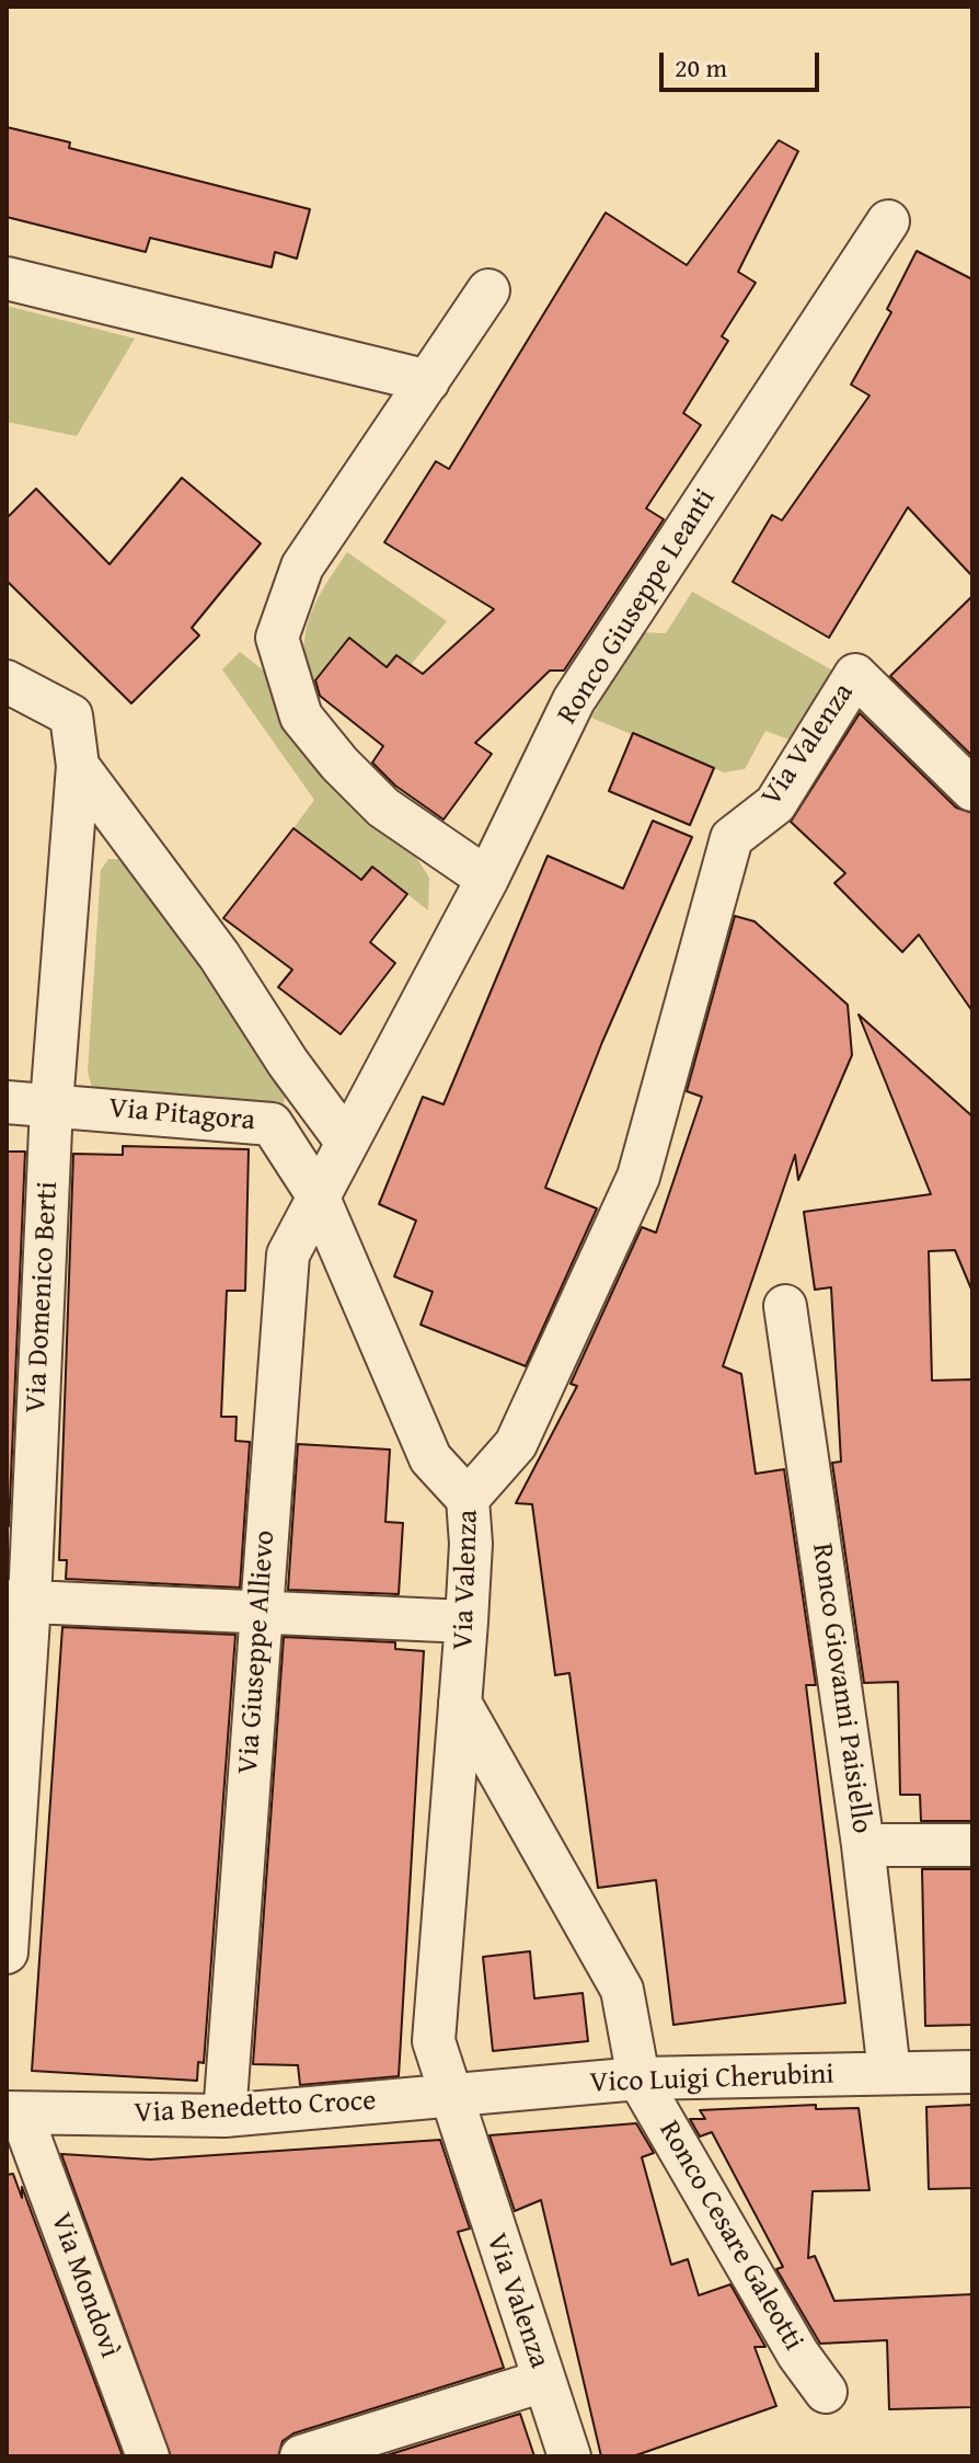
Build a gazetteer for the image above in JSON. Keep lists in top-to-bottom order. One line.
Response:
{"streets":{"street":["Ronco Giuseppe Leanti","Via Valenza","Via Pitagora","Via Domenico Berti","Via Giuseppe Allievo","Ronco Giovanni Paisiello","Vico Luigi Cherubini","Via Benedetto Croce","Ronco Cesare Galeotti","Via Mondovì"]},"crossings":[["Ronco Giuseppe Leanti","Via Pitagora"],["Ronco Giuseppe Leanti","Via Giuseppe Allievo"],["Via Valenza","Vico Luigi Cherubini"],["Via Valenza","Via Benedetto Croce"],["Via Valenza","Ronco Cesare Galeotti"],["Via Pitagora","Via Domenico Berti"],["Via Pitagora","Via Giuseppe Allievo"],["Via Giuseppe Allievo","Via Benedetto Croce"],["Ronco Giovanni Paisiello","Vico Luigi Cherubini"],["Vico Luigi Cherubini","Via Benedetto Croce"],["Vico Luigi Cherubini","Ronco Cesare Galeotti"],["Via Benedetto Croce","Via Mondovì"]],"scale_bar":"20 m"}
